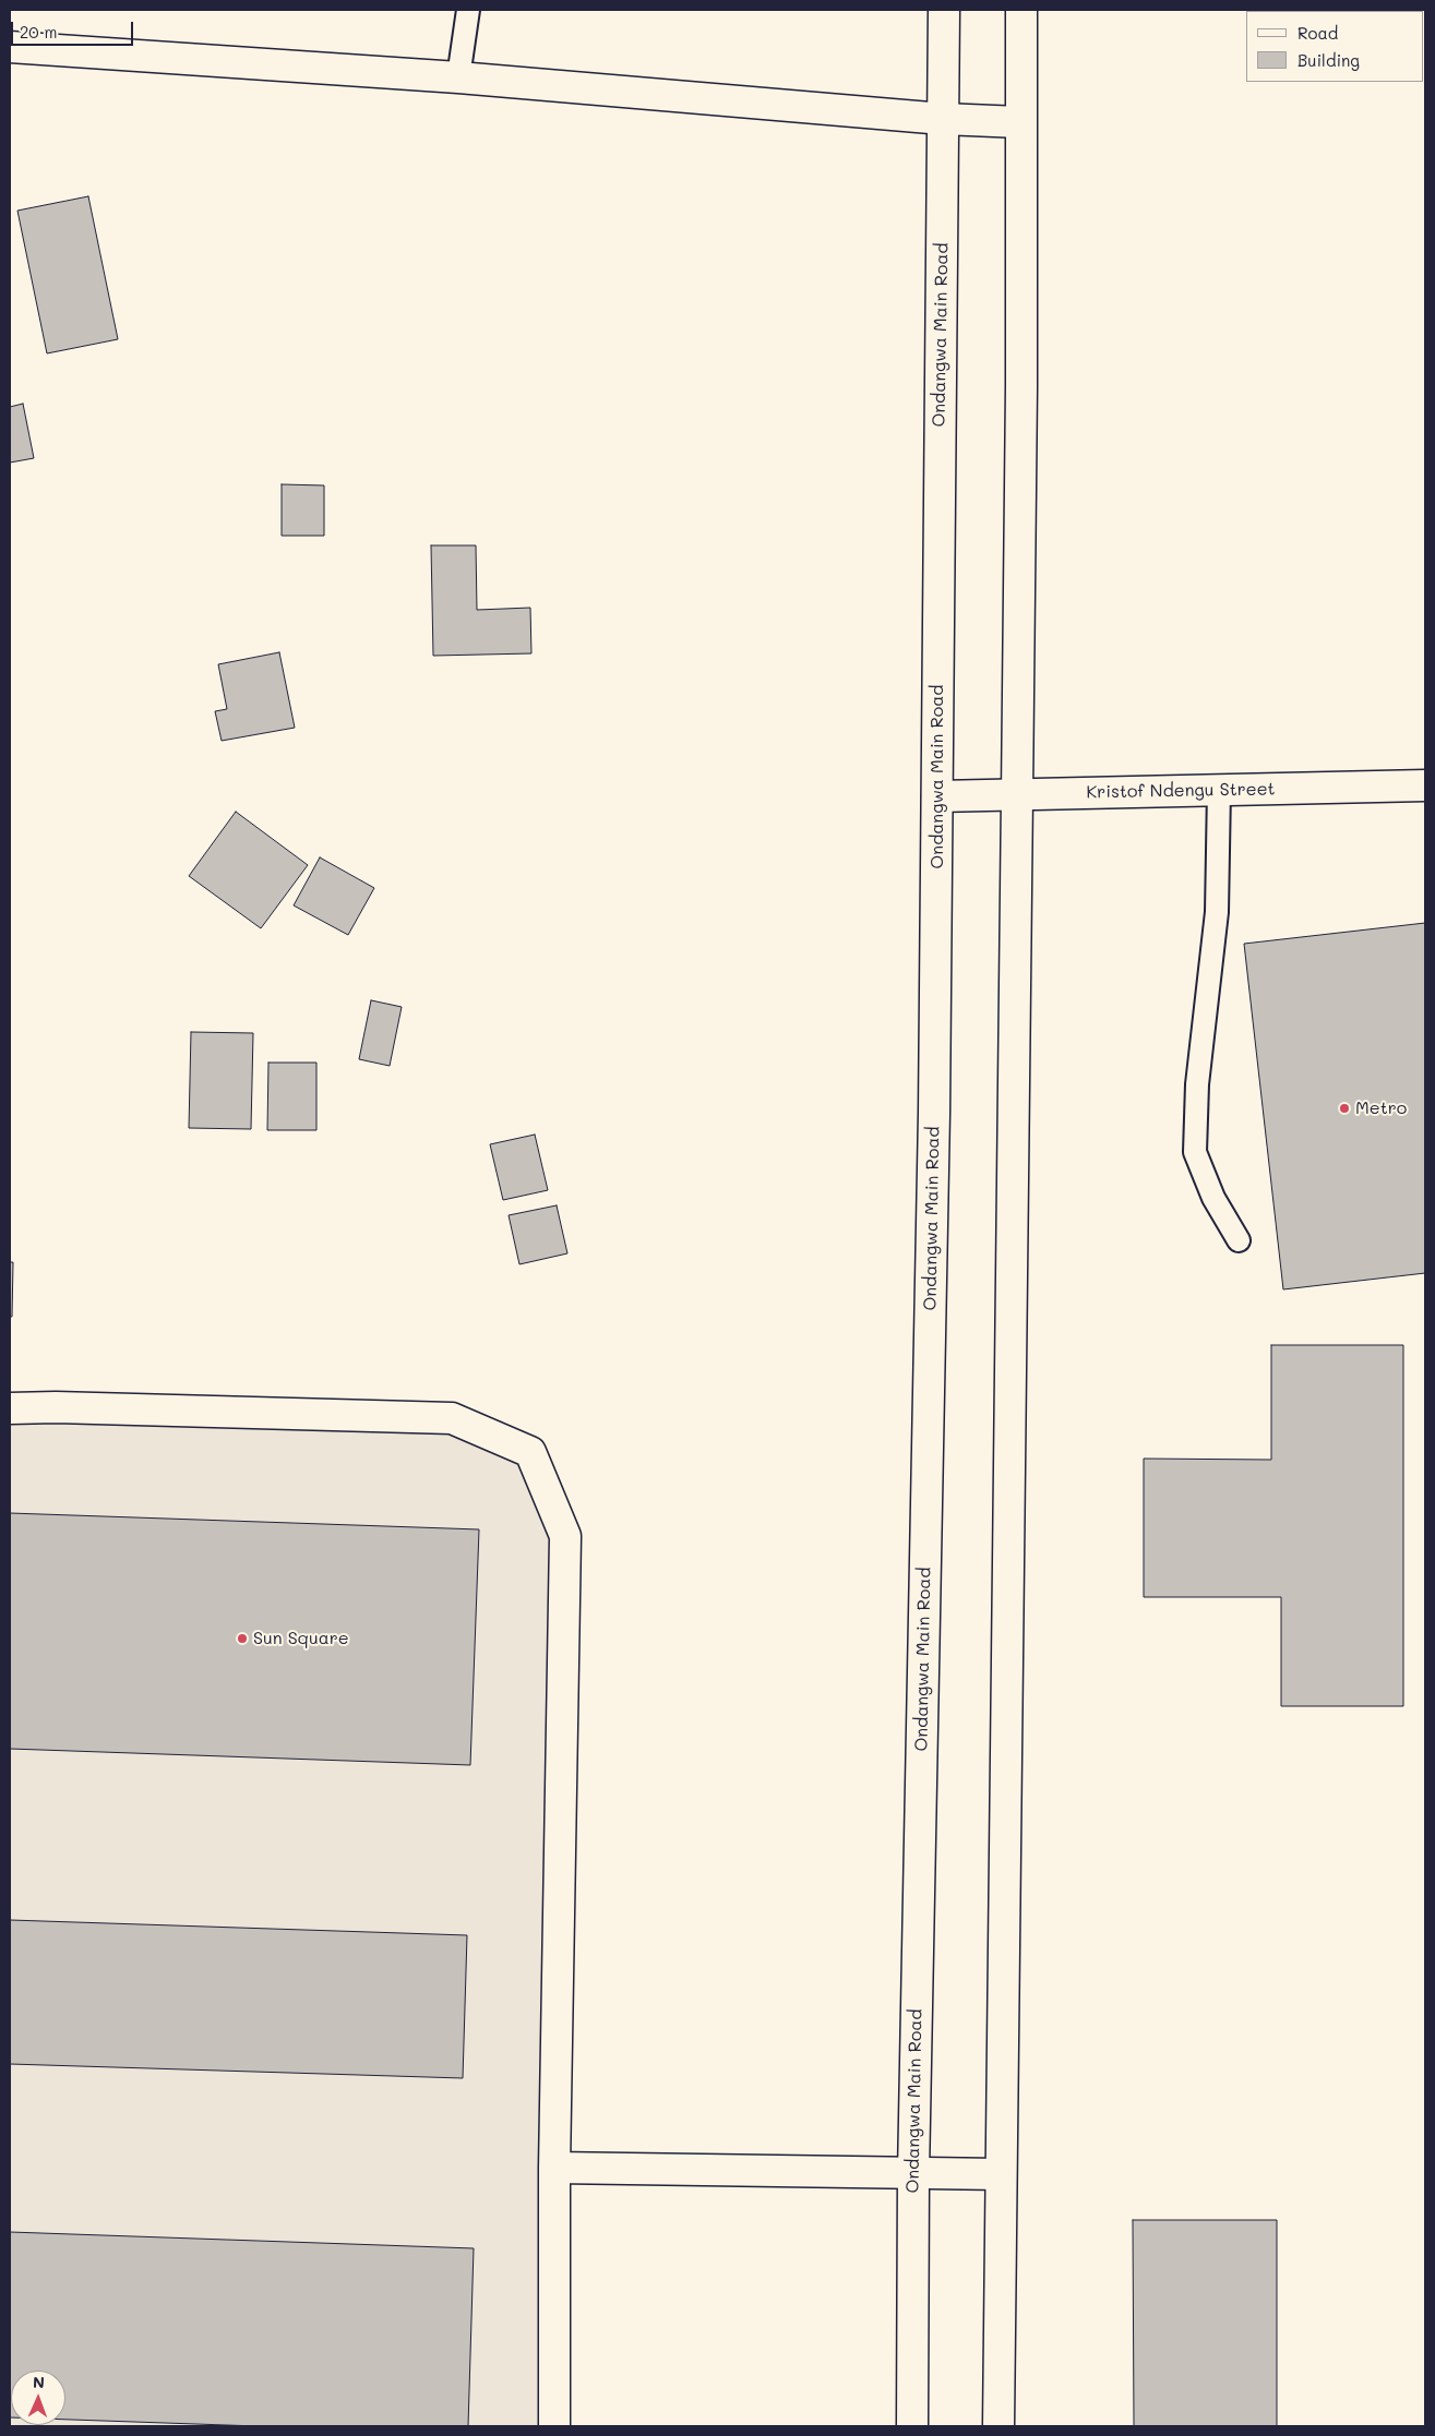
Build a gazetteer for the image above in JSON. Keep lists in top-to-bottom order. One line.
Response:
{"streets":{"main road":["Ondangwa Main Road","Kristof Ndengu Street"]},"crossings":[["Ondangwa Main Road","Kristof Ndengu Street"]],"places":["Metro","Sun Square"],"legend":["Road","Building"],"scale_bar":"20 m","north":"top"}
